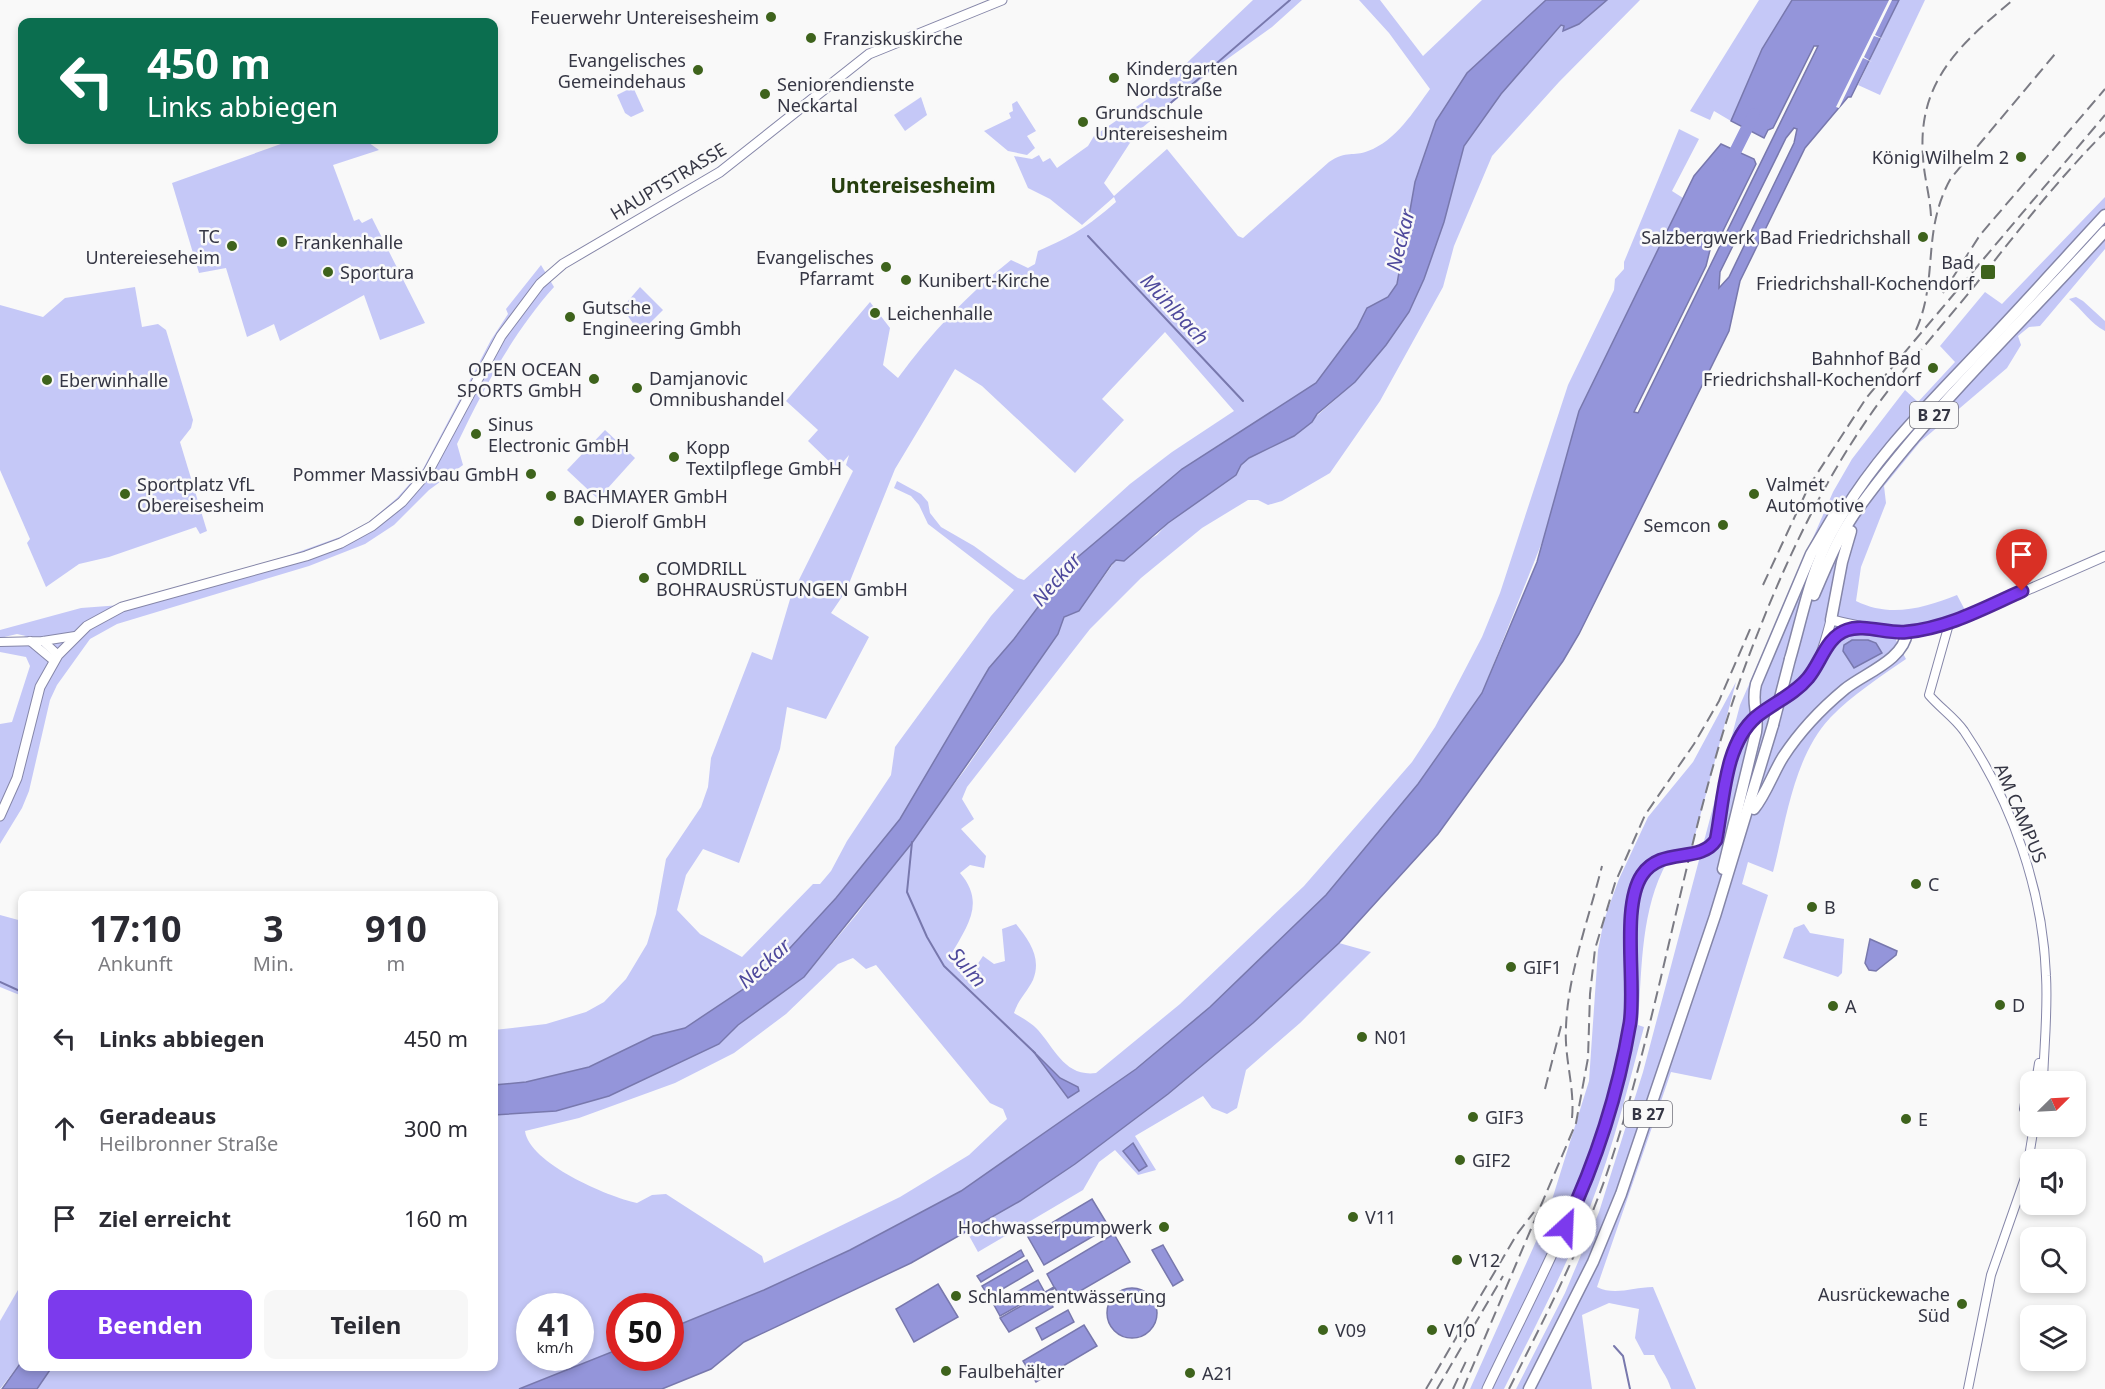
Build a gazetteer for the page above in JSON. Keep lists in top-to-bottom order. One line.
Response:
{"streets":{"highway":["B 27"],"main road":["HAUPTSTRASSE"],"street":["AM CAMPUS"]},"districts":["Untereisesheim"],"water":["Neckar","Mühlbach","Sulm"],"places":{"other":["Feuerwehr Untereisesheim","Franziskuskirche","Evangelisches Gemeindehaus","Kindergarten Nordstraße","Seniorendienste Neckartal","Grundschule Untereisesheim","König Wilhelm 2","Salzbergwerk Bad Friedrichshall","Frankenhalle","TC Untereieseheim","Evangelisches Pfarramt","Sportura","Kunibert-Kirche","Leichenhalle","Gutsche Engineering Gmbh","Bahnhof Bad Friedrichshall-Kochendorf","OPEN OCEAN SPORTS GmbH","Eberwinhalle","Damjanovic Omnibushandel","Sinus Electronic GmbH","Kopp Textilpflege GmbH","Pommer Massivbau GmbH","Sportplatz VfL Obereisesheim","Valmet Automotive","BACHMAYER GmbH","Dierolf GmbH","Semcon","COMDRILL BOHRAUSRÜSTUNGEN GmbH","C","B","GIF1","D","A","N01","GIF3","E","GIF2","V11","Hochwasserpumpwerk","V12","Schlammentwässerung","Ausrückewache Süd","V09","V10","Faulbehälter","A21"],"transit":["Bad Friedrichshall-Kochendorf"]},"north":"top right","page":{"turn":["450 m","Links abbiegen"],"eta":["17:10","Ankunft","3","Min.","910","m"],"list":[{"name":"Links abbiegen","value":"450 m"},{"name":"Geradeaus","note":"Heilbronner Straße","value":"300 m"},{"name":"Ziel erreicht","value":"160 m"}],"buttons":["Beenden","Teilen"],"speed":"41 km/h","limit":"50"}}
